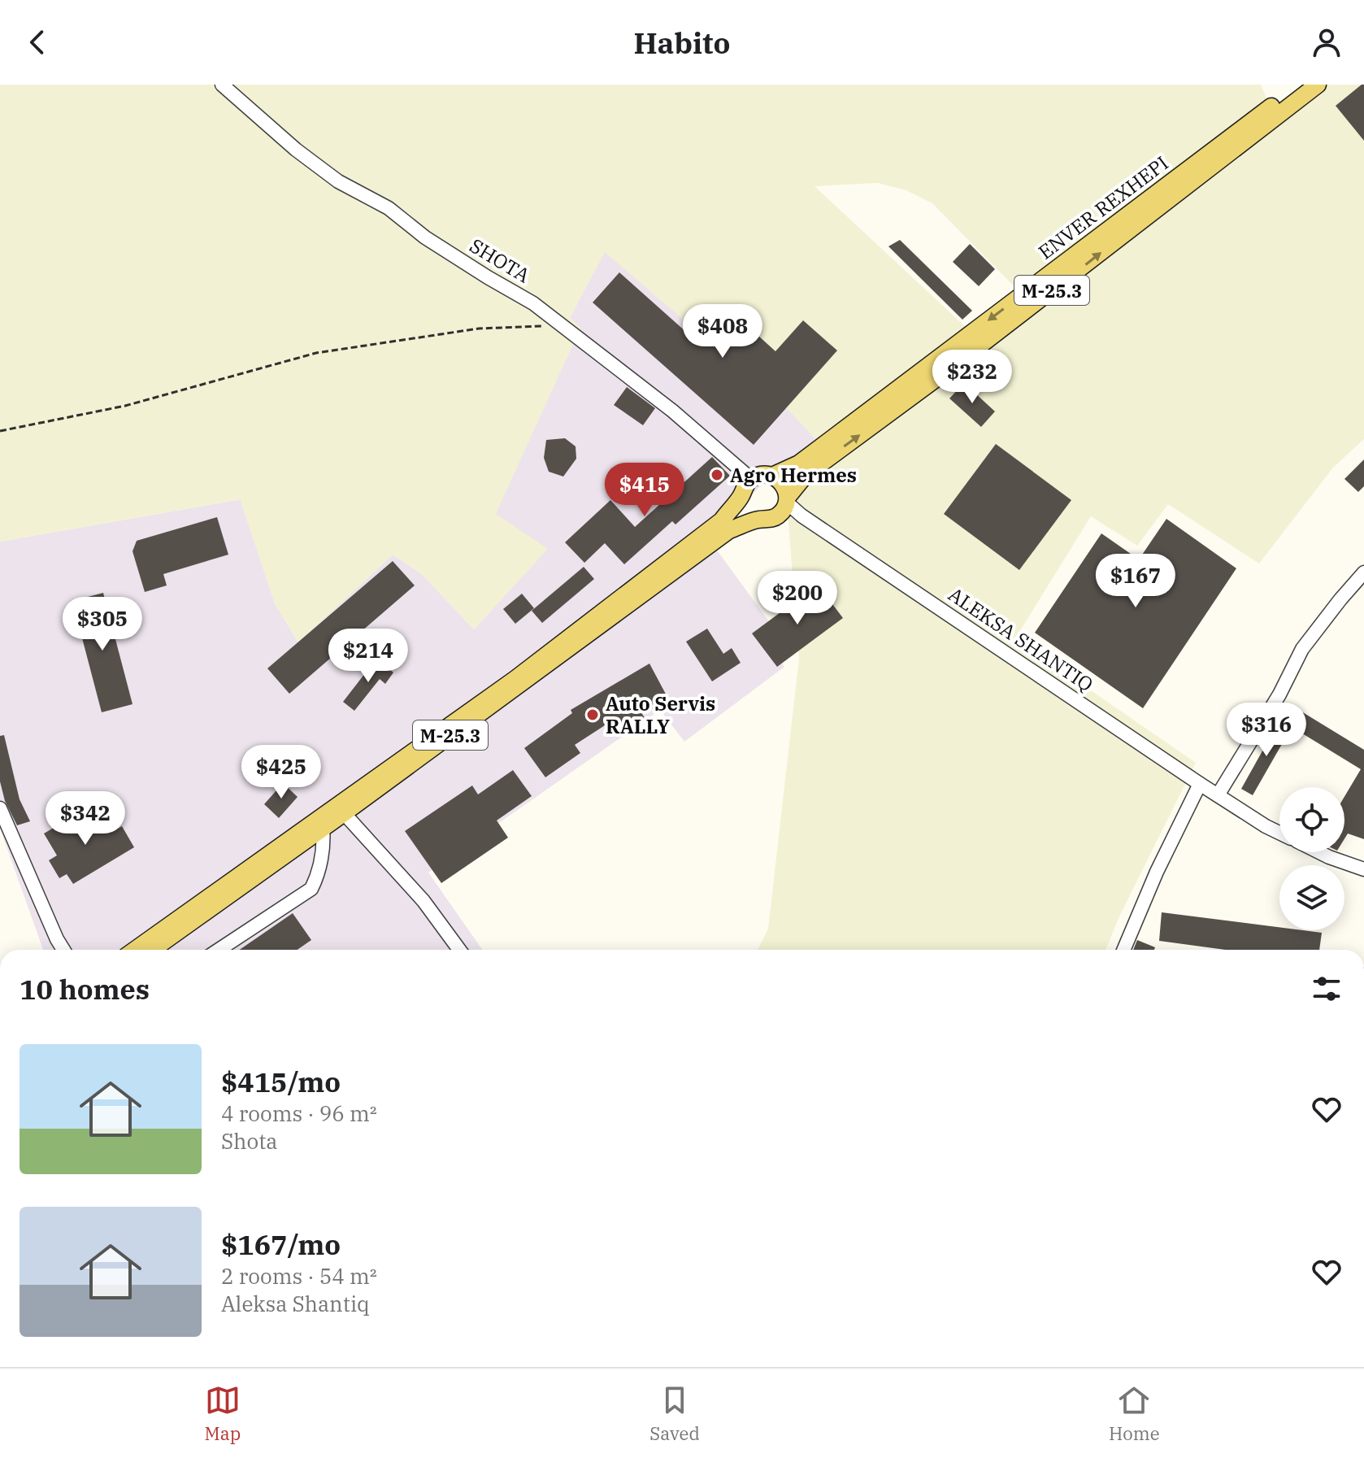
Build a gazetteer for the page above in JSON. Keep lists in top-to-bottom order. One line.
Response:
{"streets":{"main road":["ENVER REXHEPI","M-25.3"],"street":["SHOTA","ALEKSA SHANTIQ"]},"crossings":[["ENVER REXHEPI","SHOTA"],["ENVER REXHEPI","M-25.3"],["ENVER REXHEPI","ALEKSA SHANTIQ"],["SHOTA","M-25.3"],["SHOTA","ALEKSA SHANTIQ"],["M-25.3","ALEKSA SHANTIQ"]],"places":["Agro Hermes","Auto Servis RALLY"],"page":{"header":"Habito","price":["$408","$232","$415","$167","$200","$305","$214","$316","$425","$342"],"heading":"10 homes","list":[{"name":"$415/mo","note":"4 rooms · 96 m² · Shota"},{"name":"$167/mo","note":"2 rooms · 54 m² · Aleksa Shantiq"}],"tabs":["Map","Saved","Home"]}}
